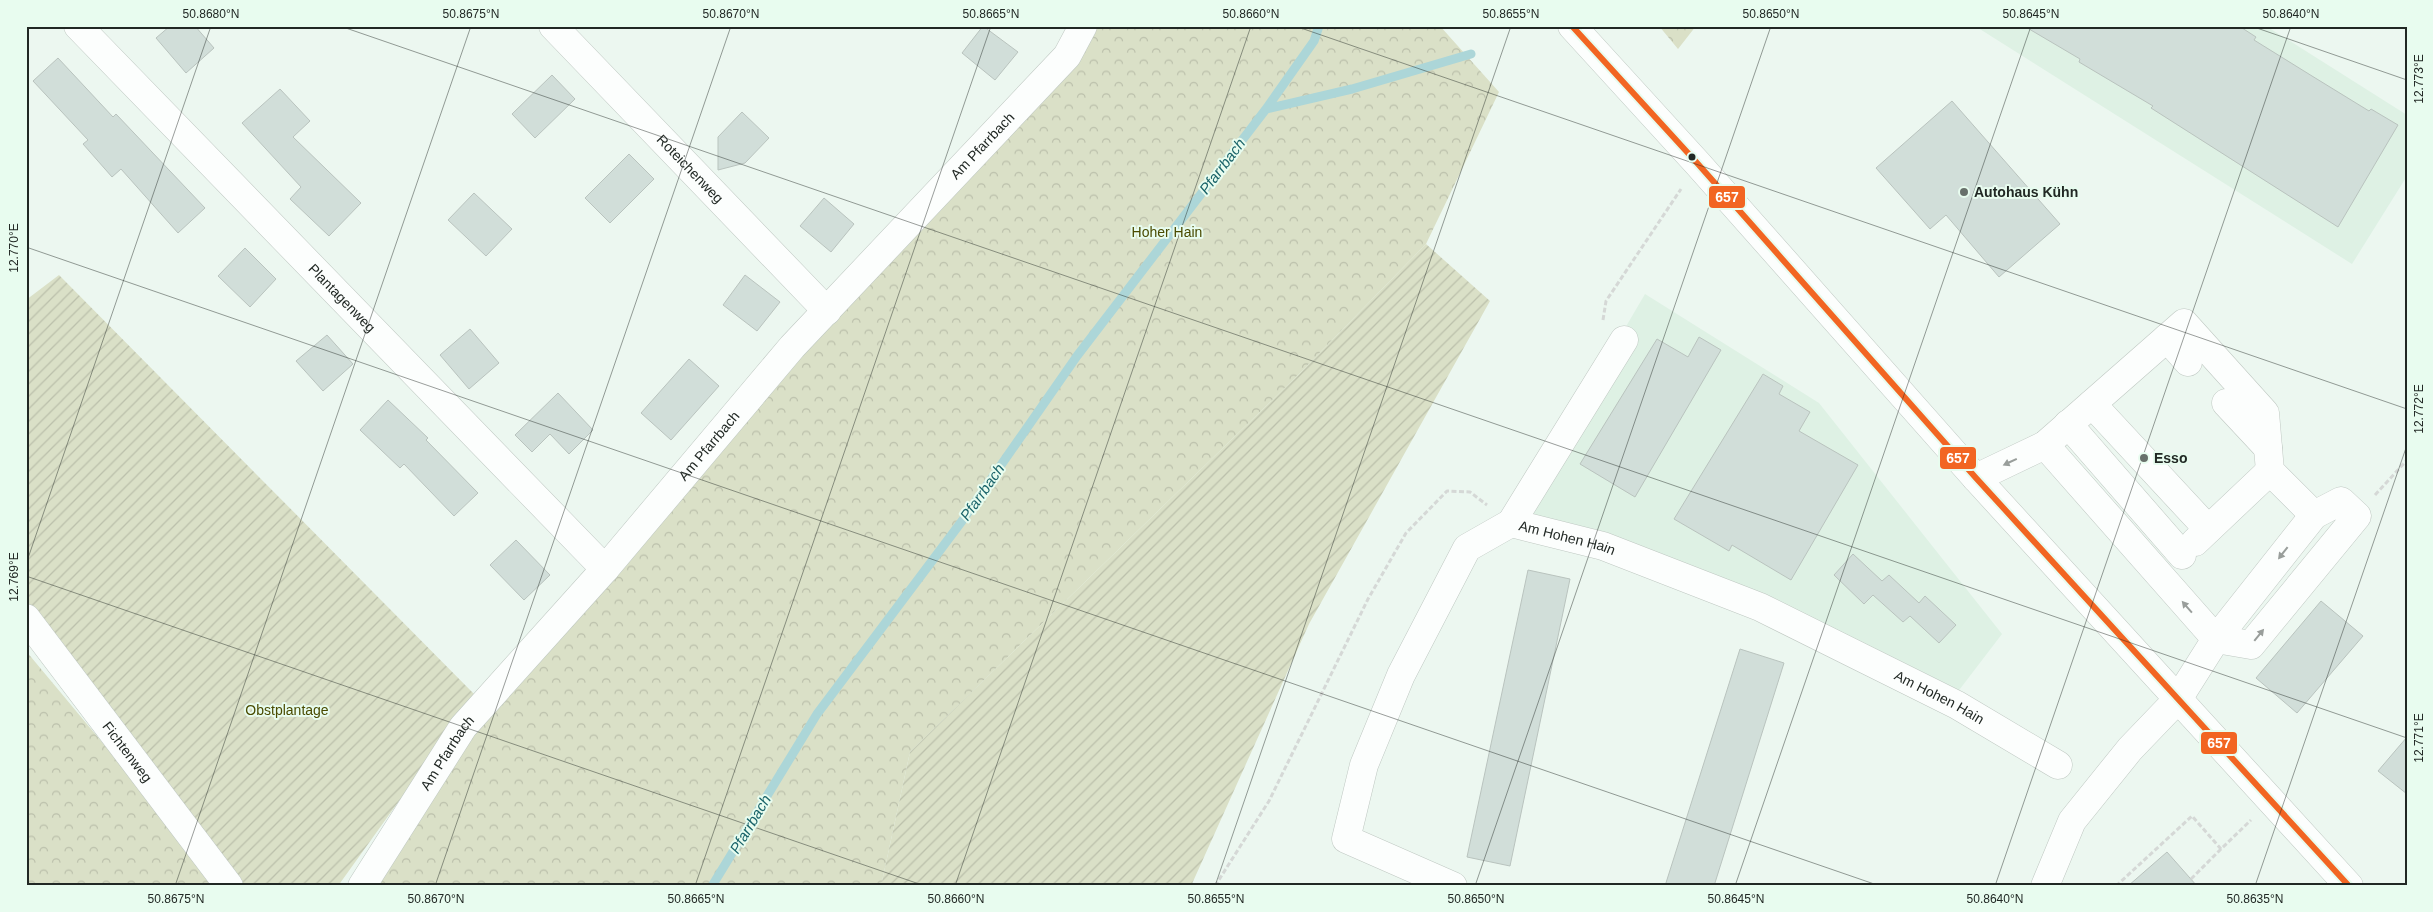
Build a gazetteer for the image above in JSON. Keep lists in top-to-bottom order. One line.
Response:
{"streets":{"street":["Am Pfarrbach","Roteichenweg","Plantagenweg","Am Hohen Hain","Fichtenweg"]},"crossings":[["Am Pfarrbach","Roteichenweg"],["Am Pfarrbach","Plantagenweg"]],"water":["Pfarrbach"],"parks":["Hoher Hain","Obstplantage"],"places":["Autohaus Kühn","Esso"],"lines":["transit line 657"],"coordinates":["50.8680°N","50.8675°N","50.8670°N","50.8665°N","50.8660°N","50.8655°N","50.8650°N","50.8645°N","50.8640°N","12.773°E","12.770°E","12.772°E","12.769°E","12.771°E","50.8635°N"]}
